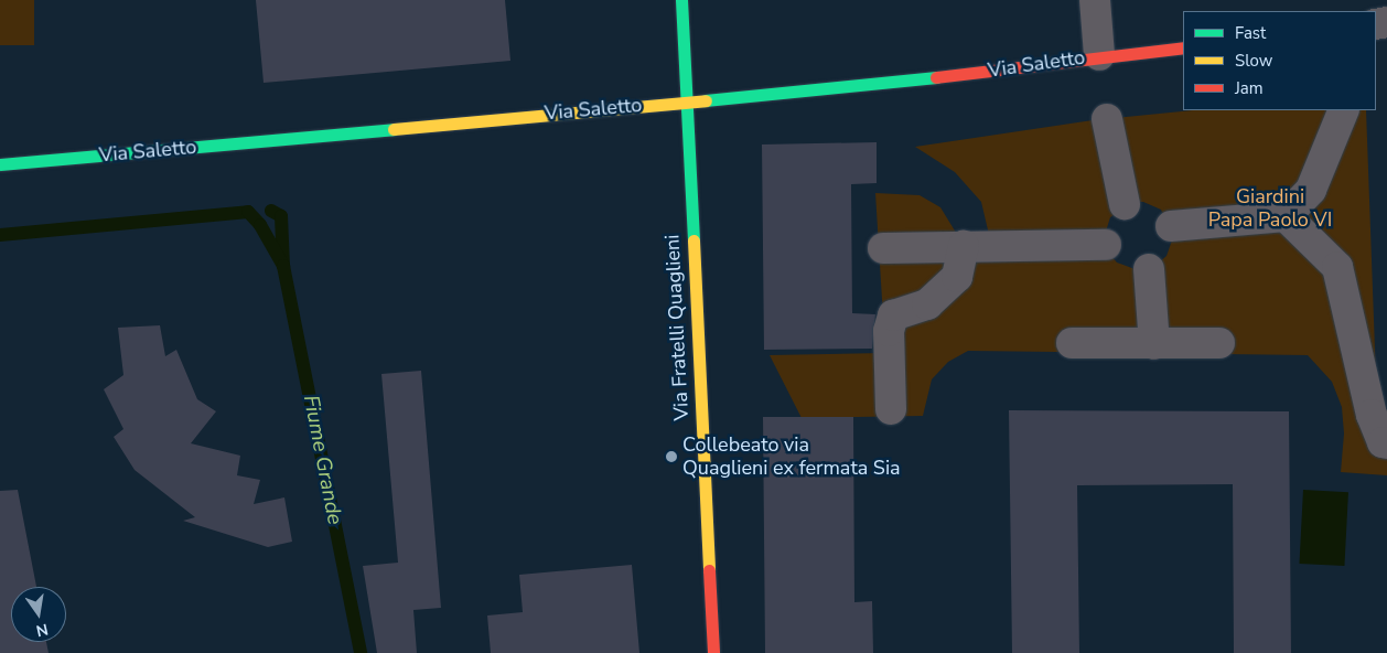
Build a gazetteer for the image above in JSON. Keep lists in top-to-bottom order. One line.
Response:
{"streets":{"street":["Via Saletto","Via Fratelli Quaglieni"]},"crossings":[["Via Saletto","Via Fratelli Quaglieni"]],"water":["Fiume Grande"],"parks":["Giardini Papa Paolo VI"],"places":["Collebeato via Quaglieni ex fermata Sia"],"legend":["Fast","Slow","Jam"],"north":"bottom"}
